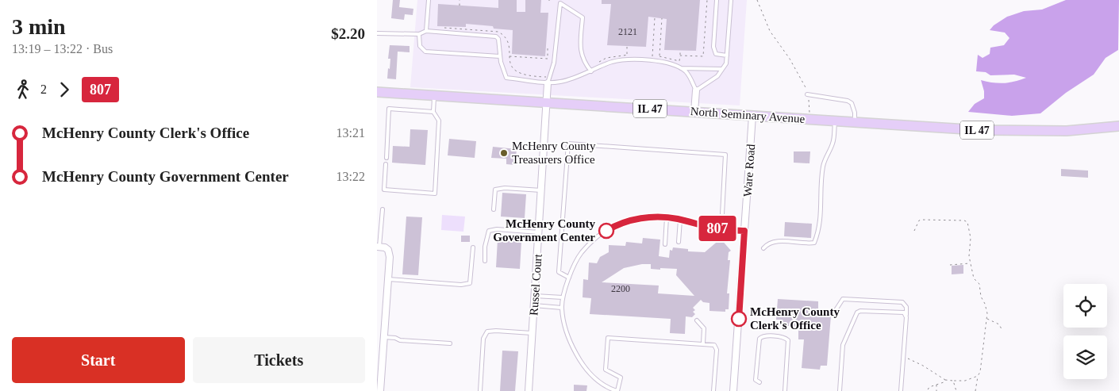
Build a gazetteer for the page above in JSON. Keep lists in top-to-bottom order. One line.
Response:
{"streets":{"main road":["IL 47","North Seminary Avenue"],"street":["Ware Road","Russel Court"]},"crossings":[["North Seminary Avenue","Ware Road"],["North Seminary Avenue","Russel Court"]],"places":["McHenry County Treasurers Office","McHenry County Government Center","McHenry County Clerk's Office"],"lines":["bus line 807"],"house_numbers":["2121","2200"],"page":{"heading":["3 min","13:19 – 13:22 · Bus","$2.20"],"on_map":"807","legs":["2","807"],"list":[{"name":"McHenry County Clerk's Office","value":"13:21"},{"name":"McHenry County Government Center","value":"13:22"}],"buttons":["Start","Tickets"]}}
